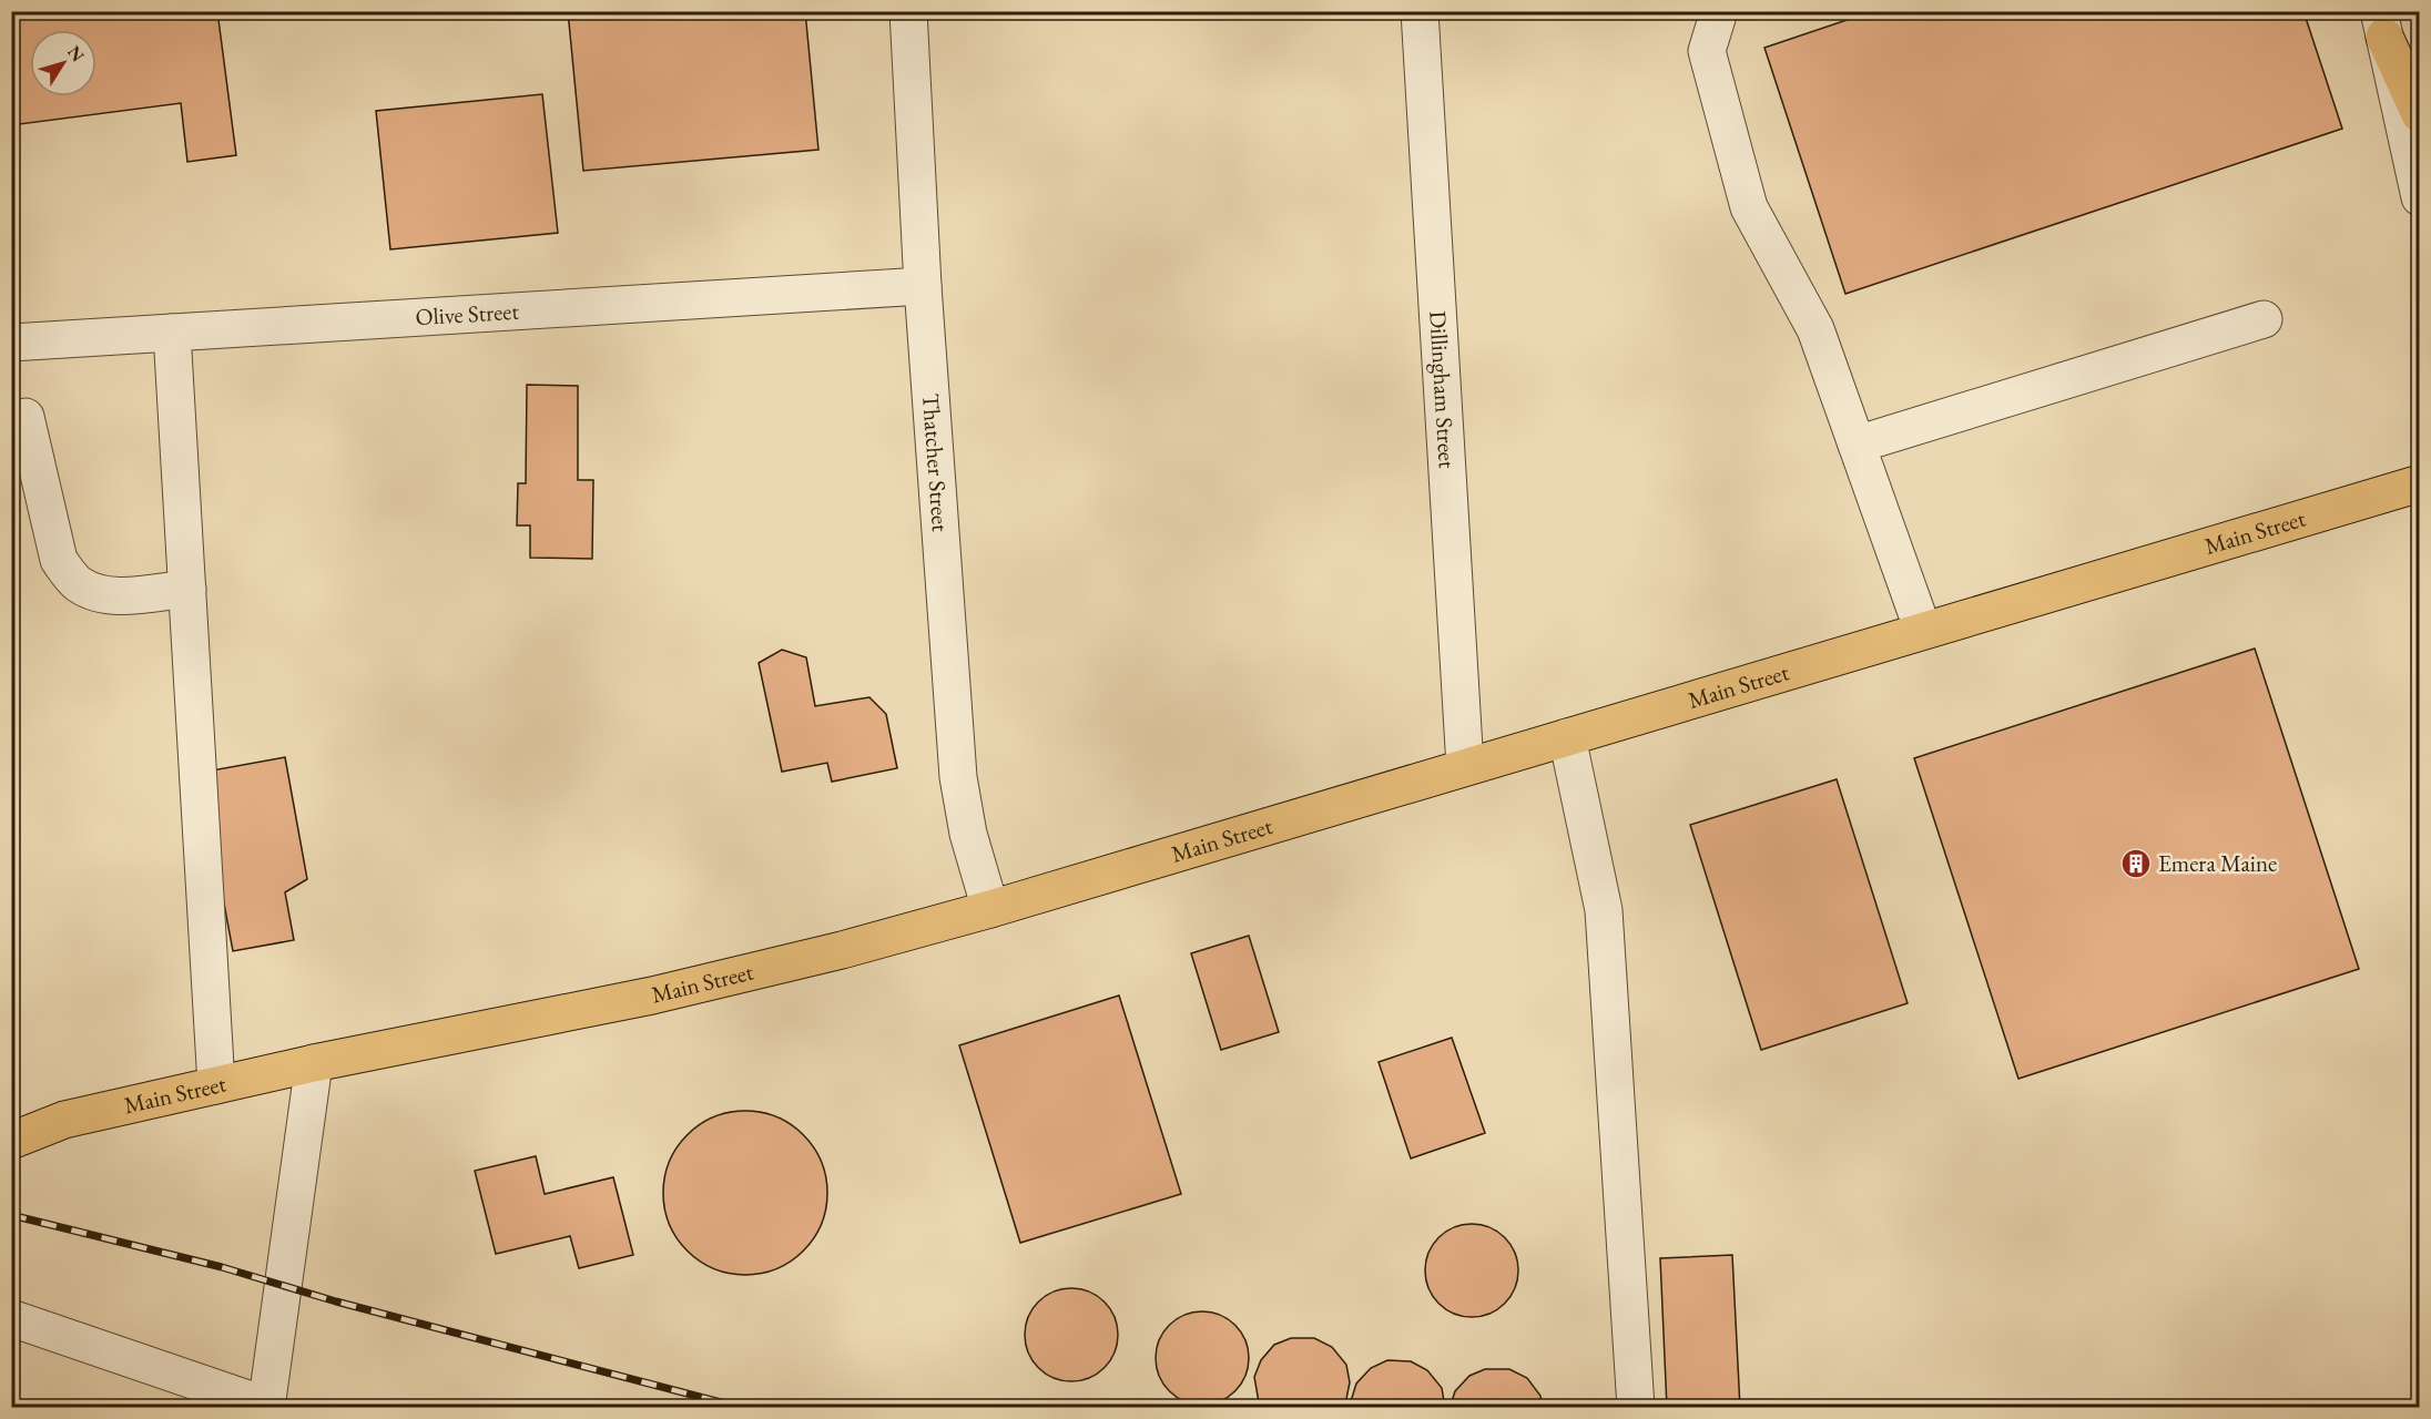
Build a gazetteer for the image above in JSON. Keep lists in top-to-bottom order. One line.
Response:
{"streets":{"main road":["Main Street"],"street":["Olive Street","Dillingham Street","Thatcher Street"]},"crossings":[["Olive Street","Thatcher Street"],["Dillingham Street","Main Street"],["Thatcher Street","Main Street"]],"places":{"building":["Emera Maine"]},"north":"top right"}
